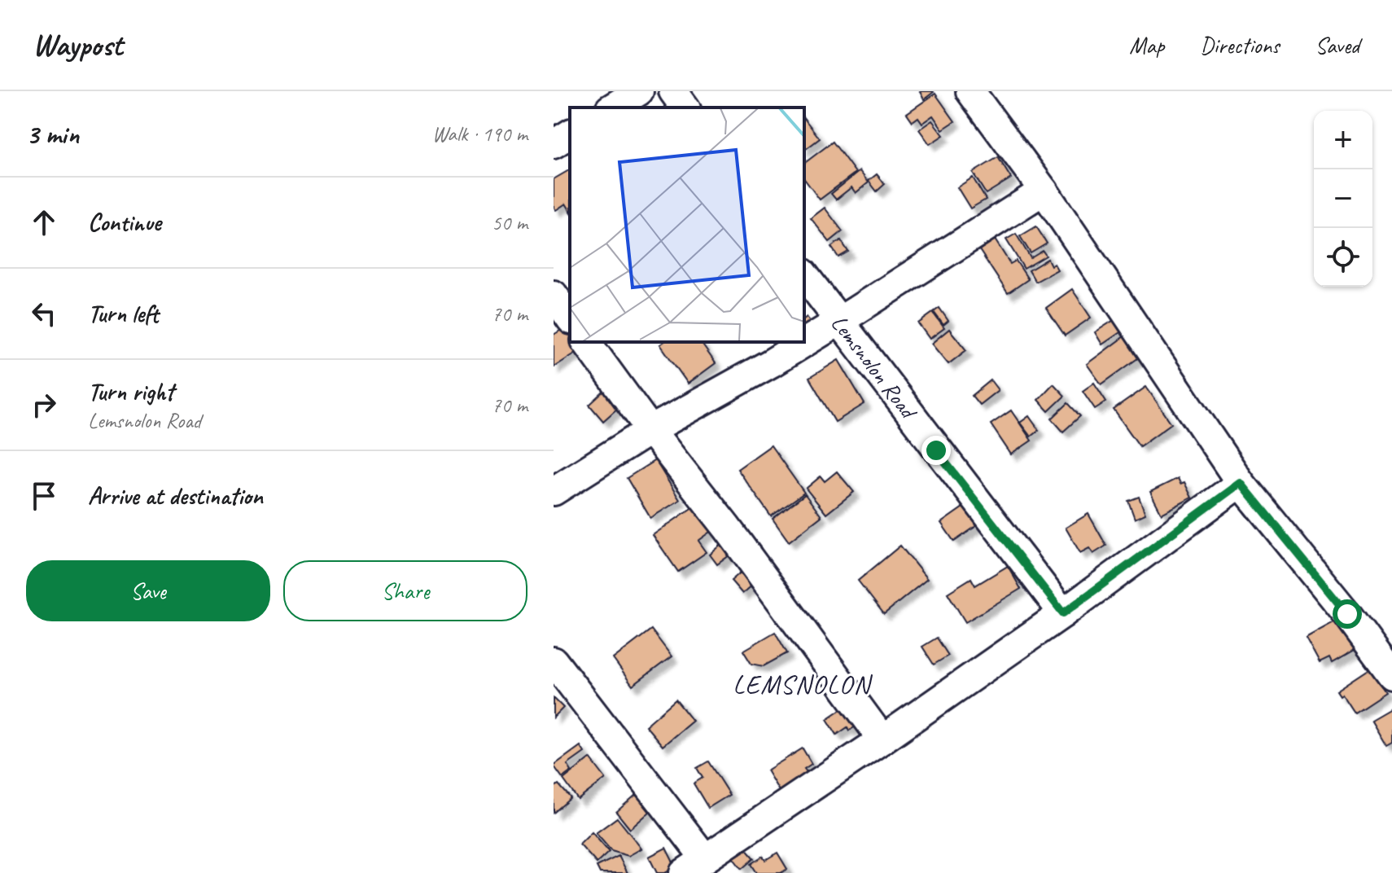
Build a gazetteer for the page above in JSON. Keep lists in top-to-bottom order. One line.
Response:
{"streets":{"street":["Lemsnolon Road"]},"districts":["LEMSNOLON"],"page":{"header":"Waypost","nav":["Map","Directions","Saved"],"heading":["3 min","Walk · 190 m"],"map_buttons":["+","−"],"list":[["Continue","50 m"],["Turn left","70 m"],["Turn right","Lemsnolon Road","70 m"],"Arrive at destination"],"buttons":["Save","Share"]}}
